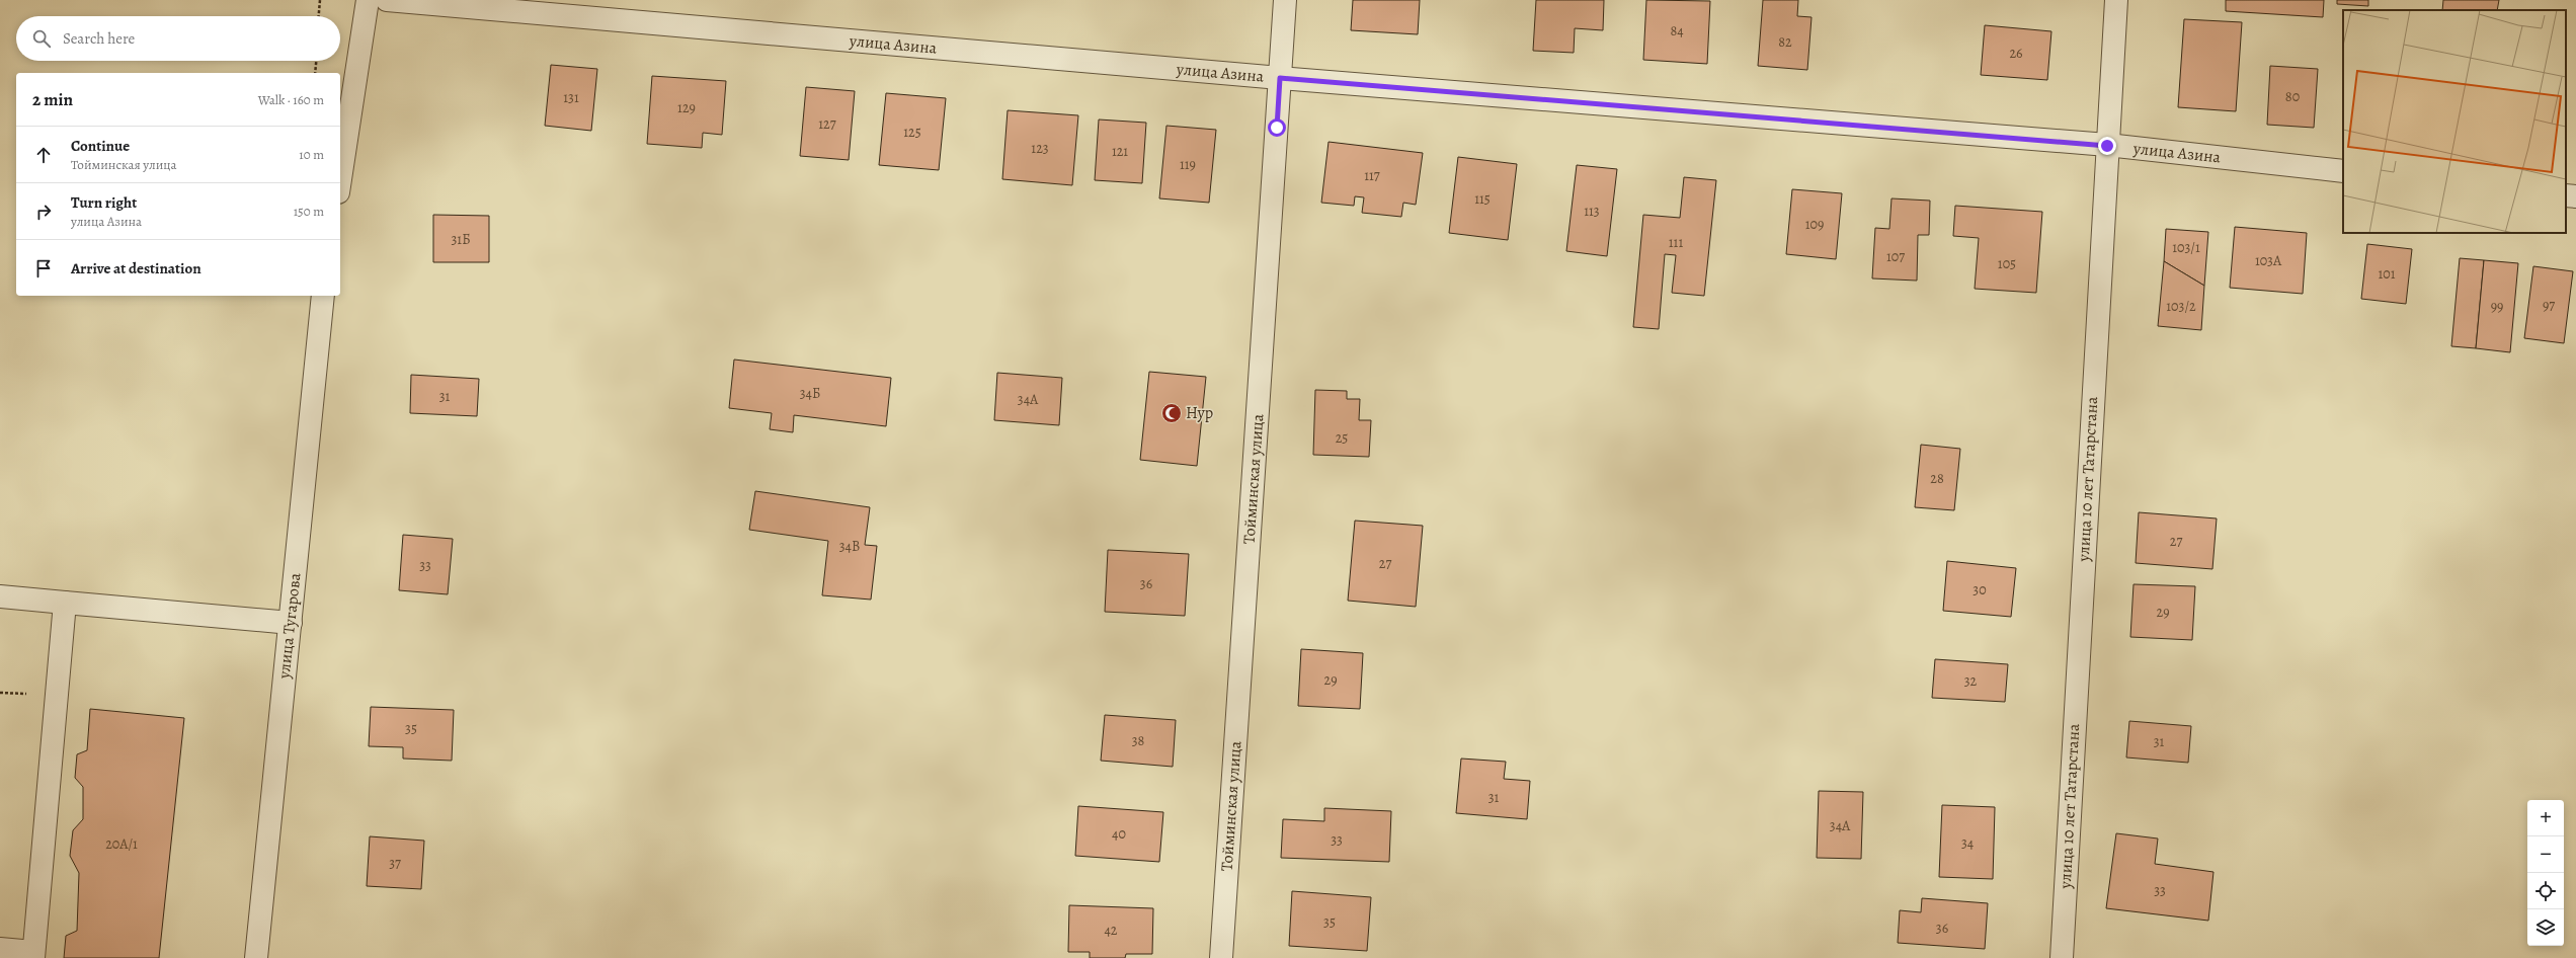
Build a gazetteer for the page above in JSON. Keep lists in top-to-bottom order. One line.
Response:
{"streets":{"street":["улица Азина","Тойминская улица","улица 10 лет Татарстана","улица Тугарова"]},"crossings":[["улица Азина","Тойминская улица"],["улица Азина","улица 10 лет Татарстана"]],"places":{"mosque":["Нур"]},"house_numbers":["84","82","26","80","131","129","127","125","123","121","119","117","115","113","109","31Б","111","103/1","107","103А","105","101","97","103/2","99","34Б","31","34А","25","28","27","34В","27","33","36","30","29","29","32","35","38","31","31","34А","40","33","34","20А/1","37","33","35","36","42"],"page":{"search":"Search here","heading":["2 min","Walk · 160 m"],"list":[["Continue","Тойминская улица","10 m"],["Turn right","улица Азина","150 m"],"Arrive at destination"],"map_buttons":["+","−"]}}
